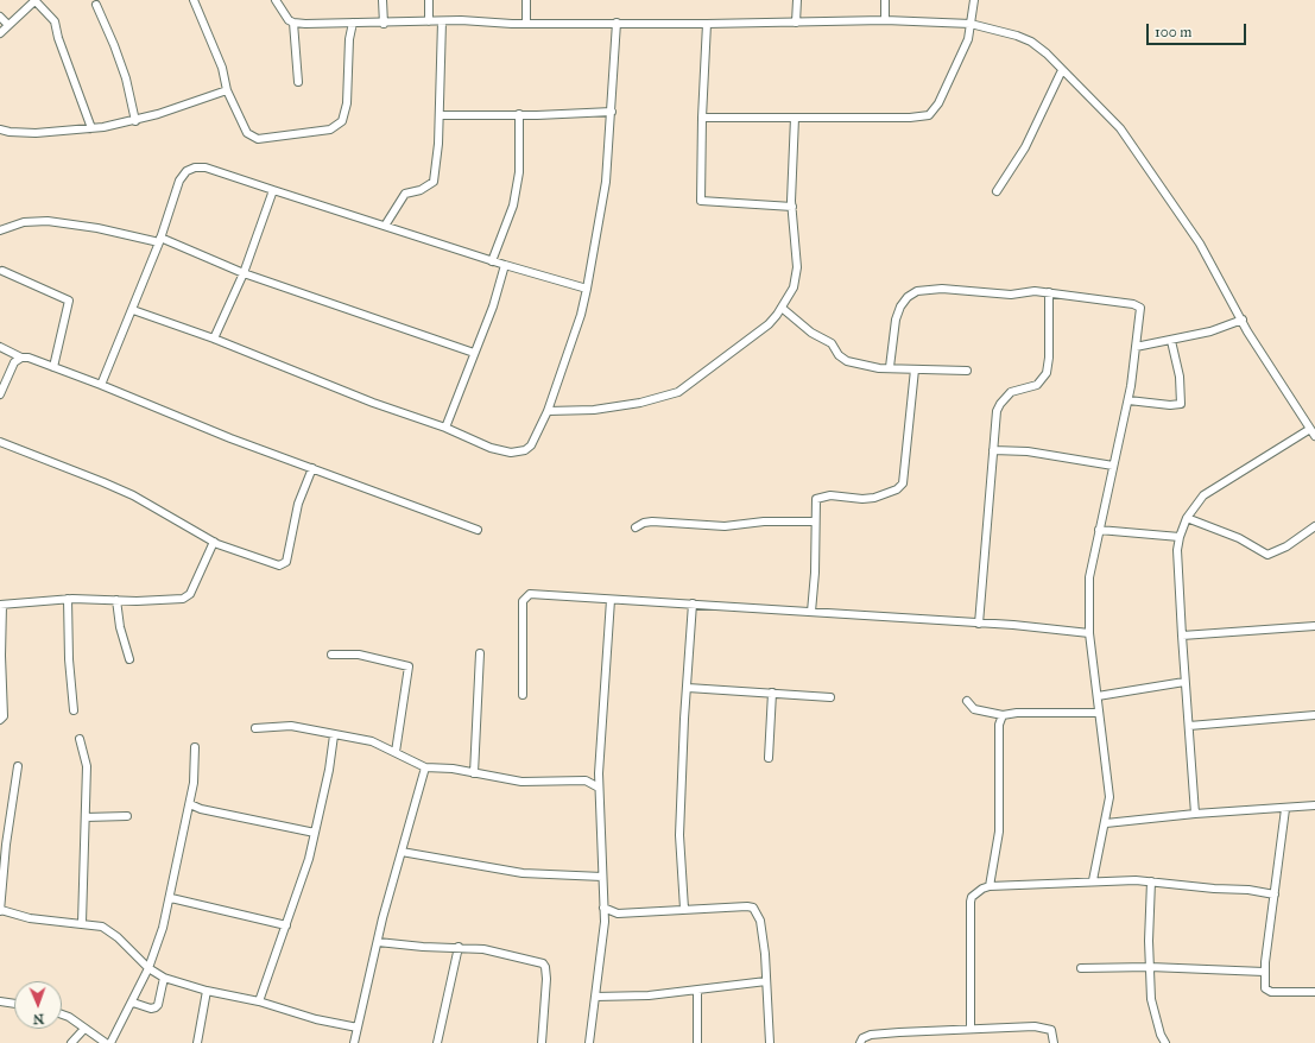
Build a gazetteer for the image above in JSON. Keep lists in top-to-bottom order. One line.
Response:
{"scale_bar":"100 m","north":"bottom"}
